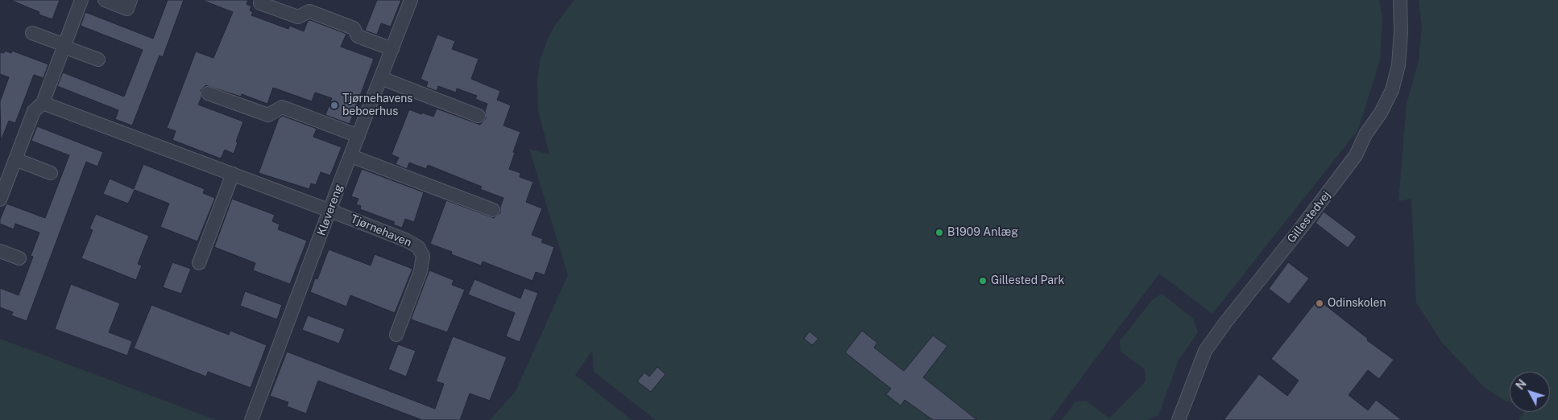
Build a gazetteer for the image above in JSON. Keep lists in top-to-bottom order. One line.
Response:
{"streets":{"street":["Kløvereng","Gillestedvej","Tjørnehaven"]},"crossings":[["Kløvereng","Tjørnehaven"]],"places":["Tjørnehavens beboerhus","B1909 Anlæg","Gillested Park","Odinskolen"],"north":"top left"}
